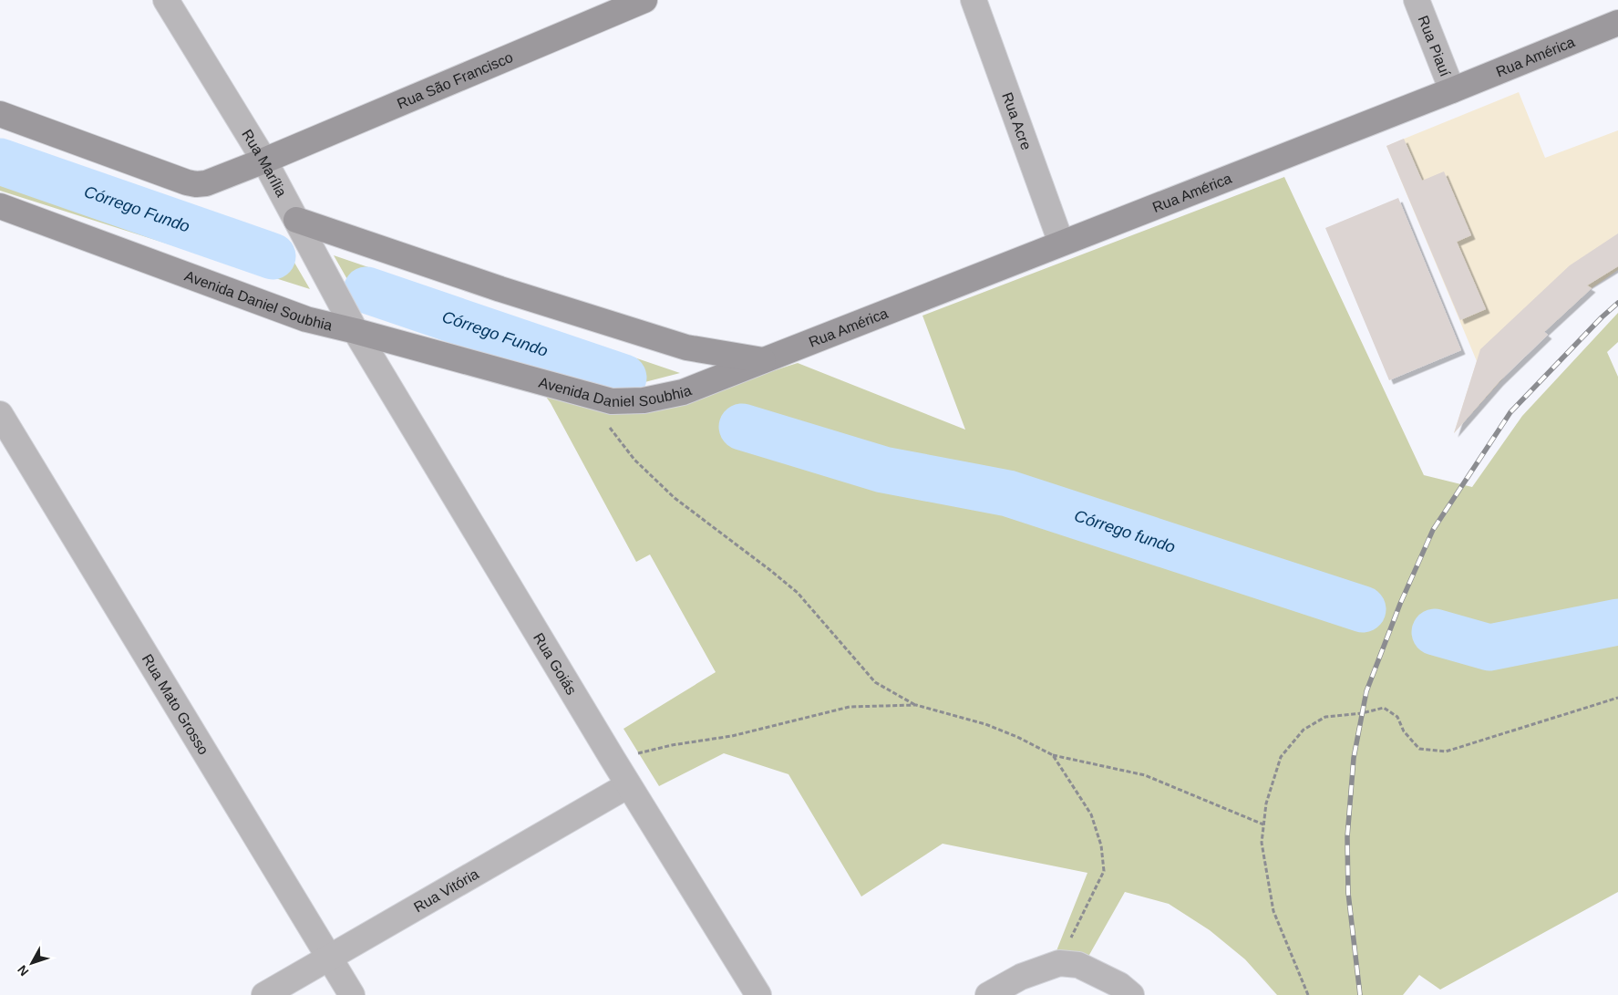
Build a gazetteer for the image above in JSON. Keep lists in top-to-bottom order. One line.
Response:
{"streets":{"main road":["Rua América","Rua São Francisco","Avenida Daniel Soubhia"],"street":["Rua Piauí","Rua Acre","Rua Marília","Rua Goiás","Rua Mato Grosso","Rua Vitória"]},"crossings":[["Rua Piauí","Rua América"],["Rua América","Rua Acre"],["Rua América","Avenida Daniel Soubhia"],["Rua São Francisco","Rua Marília"],["Rua Marília","Avenida Daniel Soubhia"],["Rua Marília","Rua Goiás"],["Avenida Daniel Soubhia","Rua Goiás"],["Rua Goiás","Rua Vitória"],["Rua Mato Grosso","Rua Vitória"]],"water":["Córrego Fundo","Córrego fundo"],"north":"bottom left"}
